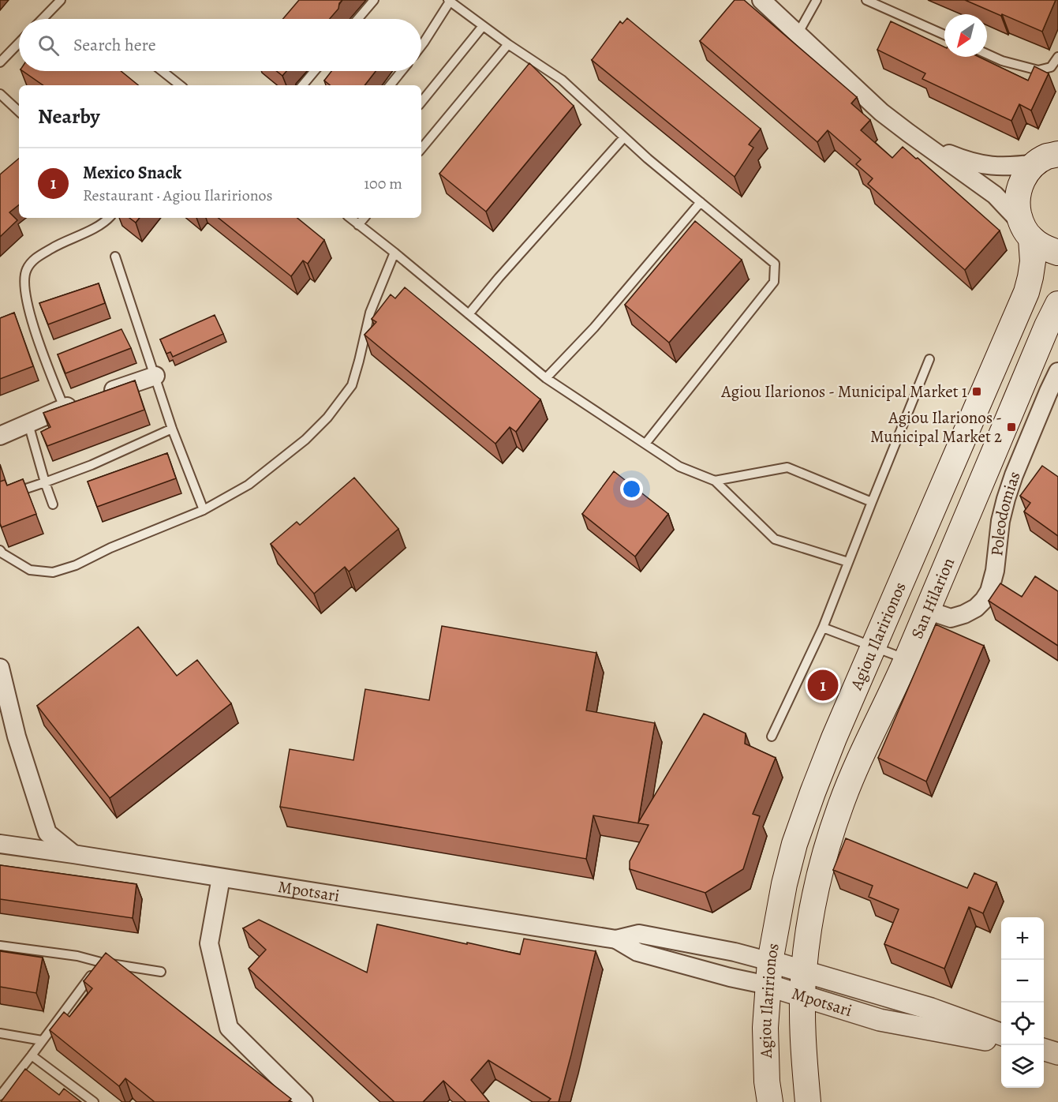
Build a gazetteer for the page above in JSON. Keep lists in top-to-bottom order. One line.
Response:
{"streets":{"main road":["San Hilarion","Agiou Ilaririonos"],"street":["Poleodomias","Mpotsari"]},"crossings":[["Poleodomias","San Hilarion"],["San Hilarion","Agiou Ilaririonos"],["Agiou Ilaririonos","Mpotsari"]],"places":{"transit":["Agiou Ilarionos - Municipal Market 1","Agiou Ilarionos - Municipal Market 2"]},"north":"bottom left","page":{"search":"Search here","heading":"Nearby","list":[{"mark":"1","name":"Mexico Snack","note":"Restaurant · Agiou Ilaririonos","value":"100 m"}],"pins":"1","map_buttons":["+","−"]}}
